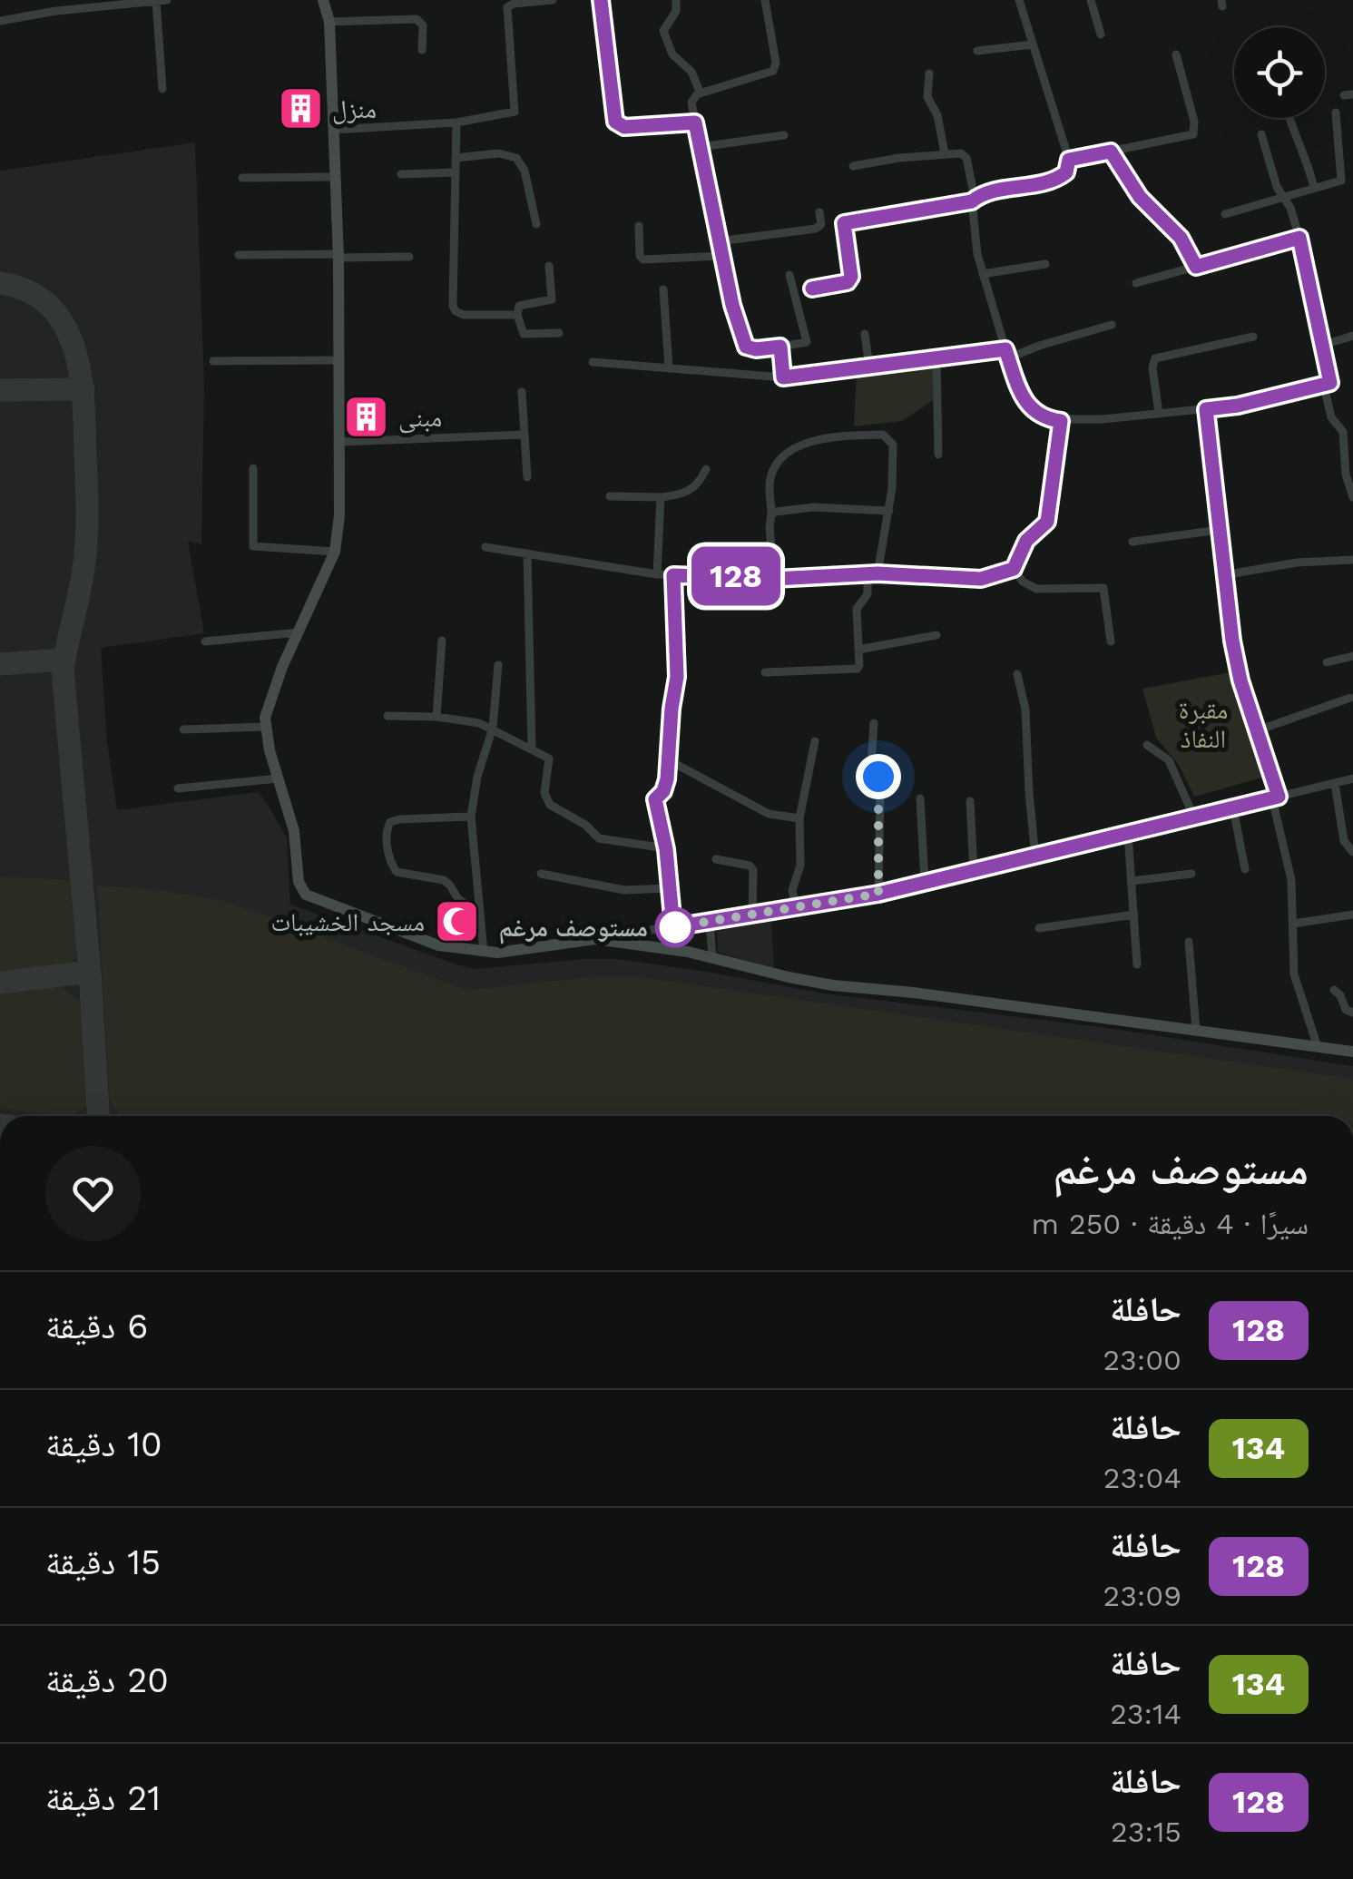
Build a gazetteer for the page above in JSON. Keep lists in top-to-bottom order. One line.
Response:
{"parks":["مقبرة النفاذ"],"places":{"building":["منزل","مبنى"],"mosque":["مسجد الخشيبات"],"other":["مستوصف مرغم"]},"lines":["bus line 128"],"page":{"on_map":"128","heading":["مستوصف مرغم","سيرًا · 4 دقيقة · 250 m"],"list":[{"mark":"128","name":"حافلة","note":"23:00","value":"6 دقيقة"},{"mark":"134","name":"حافلة","note":"23:04","value":"10 دقيقة"},{"mark":"128","name":"حافلة","note":"23:09","value":"15 دقيقة"},{"mark":"134","name":"حافلة","note":"23:14","value":"20 دقيقة"},{"mark":"128","name":"حافلة","note":"23:15","value":"21 دقيقة"}]}}
